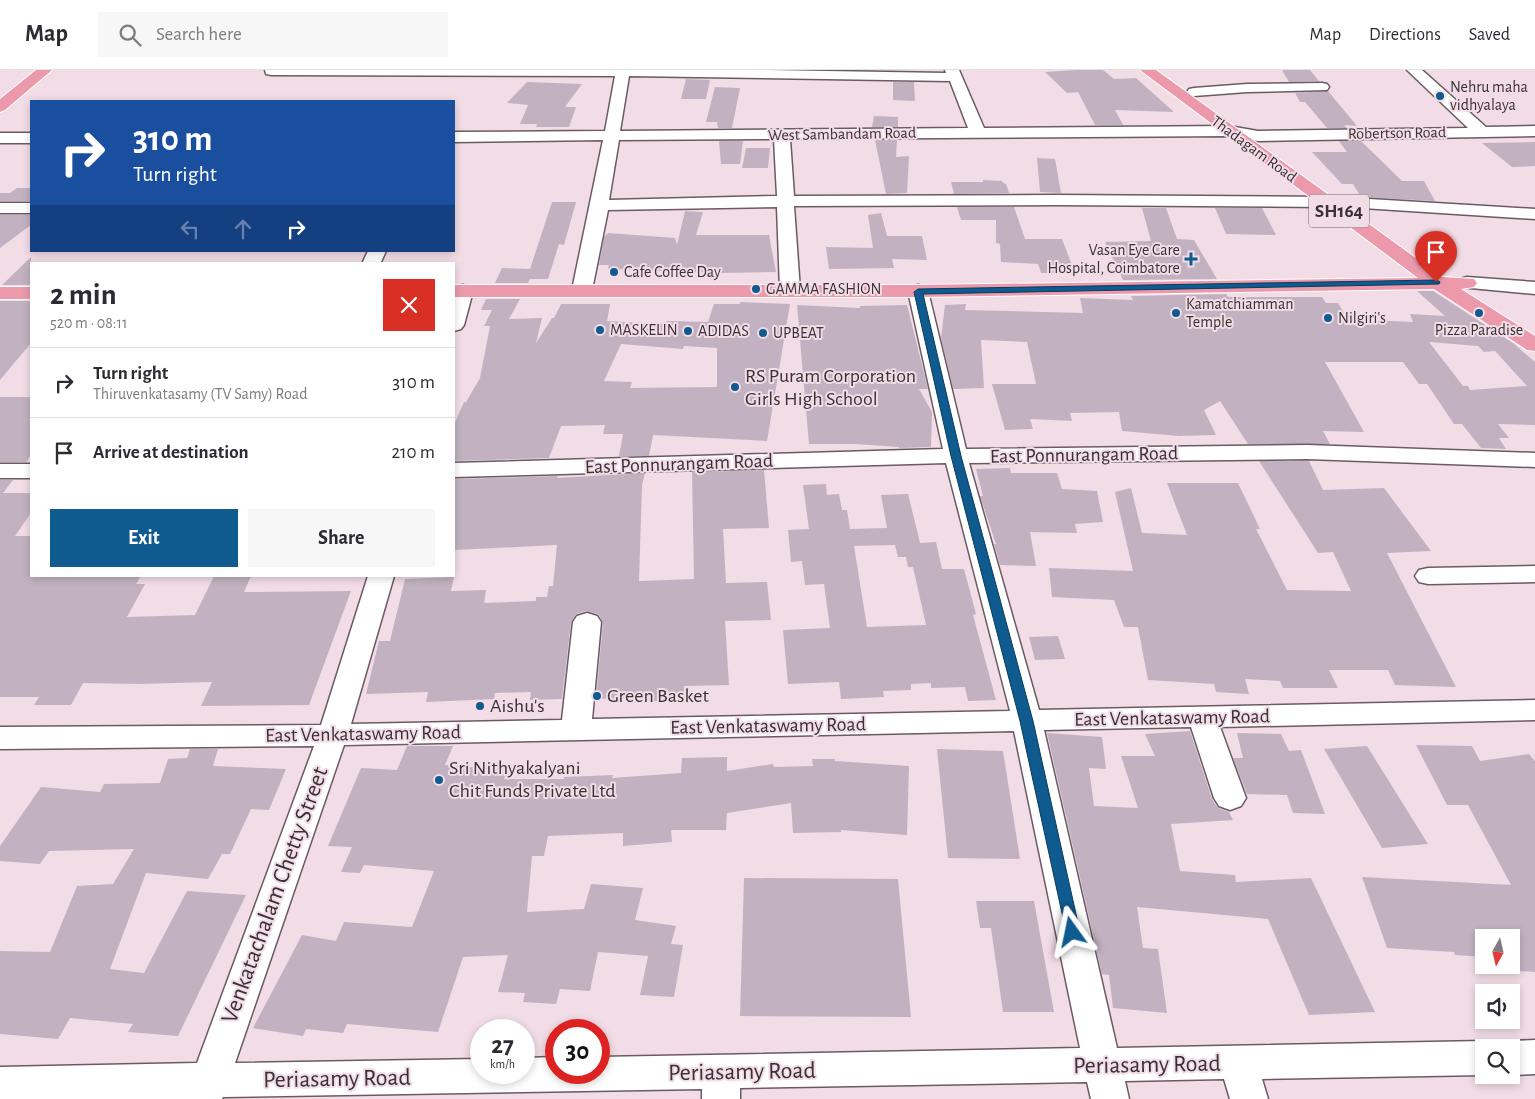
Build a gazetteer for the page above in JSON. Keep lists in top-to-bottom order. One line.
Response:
{"streets":{"main road":["Thadagam Road","SH164"],"street":["Robertson Road","West Sambandam Road","East Ponnurangam Road","East Venkataswamy Road","Venkatachalam Chetty Street","Periasamy Road"]},"crossings":[["Robertson Road","West Sambandam Road"],["Robertson Road","Thadagam Road"],["West Sambandam Road","Thadagam Road"],["East Venkataswamy Road","Venkatachalam Chetty Street"],["Venkatachalam Chetty Street","Periasamy Road"]],"places":{"other":["Nehru maha vidhyalaya","Cafe Coffee Day","GAMMA FASHION","Kamatchiamman Temple","Pizza Paradise","Nilgiri's","MASKELIN","ADIDAS","UPBEAT","RS Puram Corporation Girls High School","Green Basket","Aishu's","Sri Nithyakalyani Chit Funds Private Ltd"],"health":["Vasan Eye Care Hospital, Coimbatore"]},"north":"bottom","page":{"header":"Map","search":"Search here","nav":["Map","Directions","Saved"],"turn":["310 m","Turn right"],"heading":["2 min","520 m · 08:11"],"list":[{"name":"Turn right","note":"Thiruvenkatasamy (TV Samy) Road","value":"310 m"},{"name":"Arrive at destination","value":"210 m"}],"buttons":["Exit","Share"],"speed":"27 km/h","limit":"30"}}
